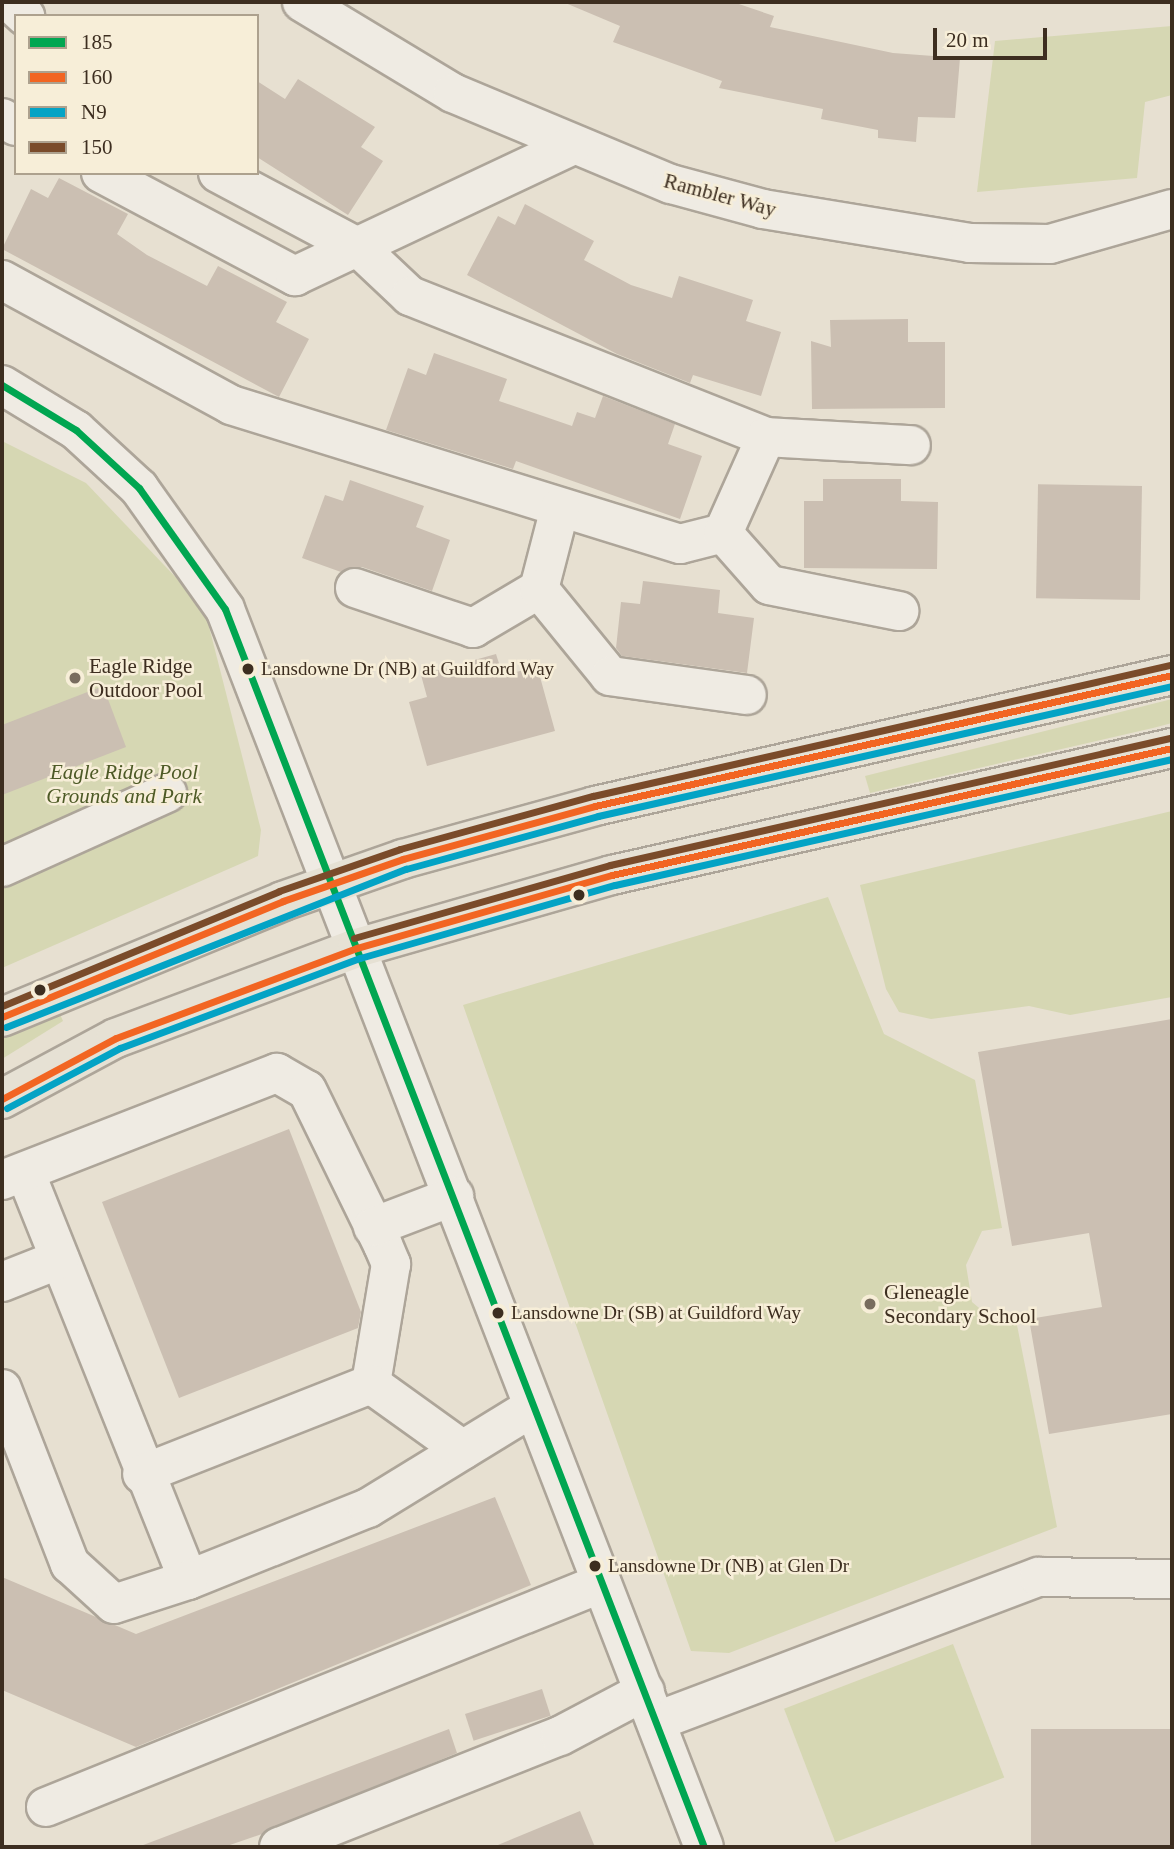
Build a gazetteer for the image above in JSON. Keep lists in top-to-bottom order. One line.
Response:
{"streets":{"street":["Rambler Way"]},"parks":["Eagle Ridge Pool Grounds and Park"],"places":["Lansdowne Dr (NB) at Guildford Way","Eagle Ridge Outdoor Pool","Gleneagle Secondary School","Lansdowne Dr (SB) at Guildford Way","Lansdowne Dr (NB) at Glen Dr"],"lines":["transit line 185","transit line 150","transit line 160","transit line N9"],"legend":["185","160","N9","150"],"scale_bar":"20 m"}
